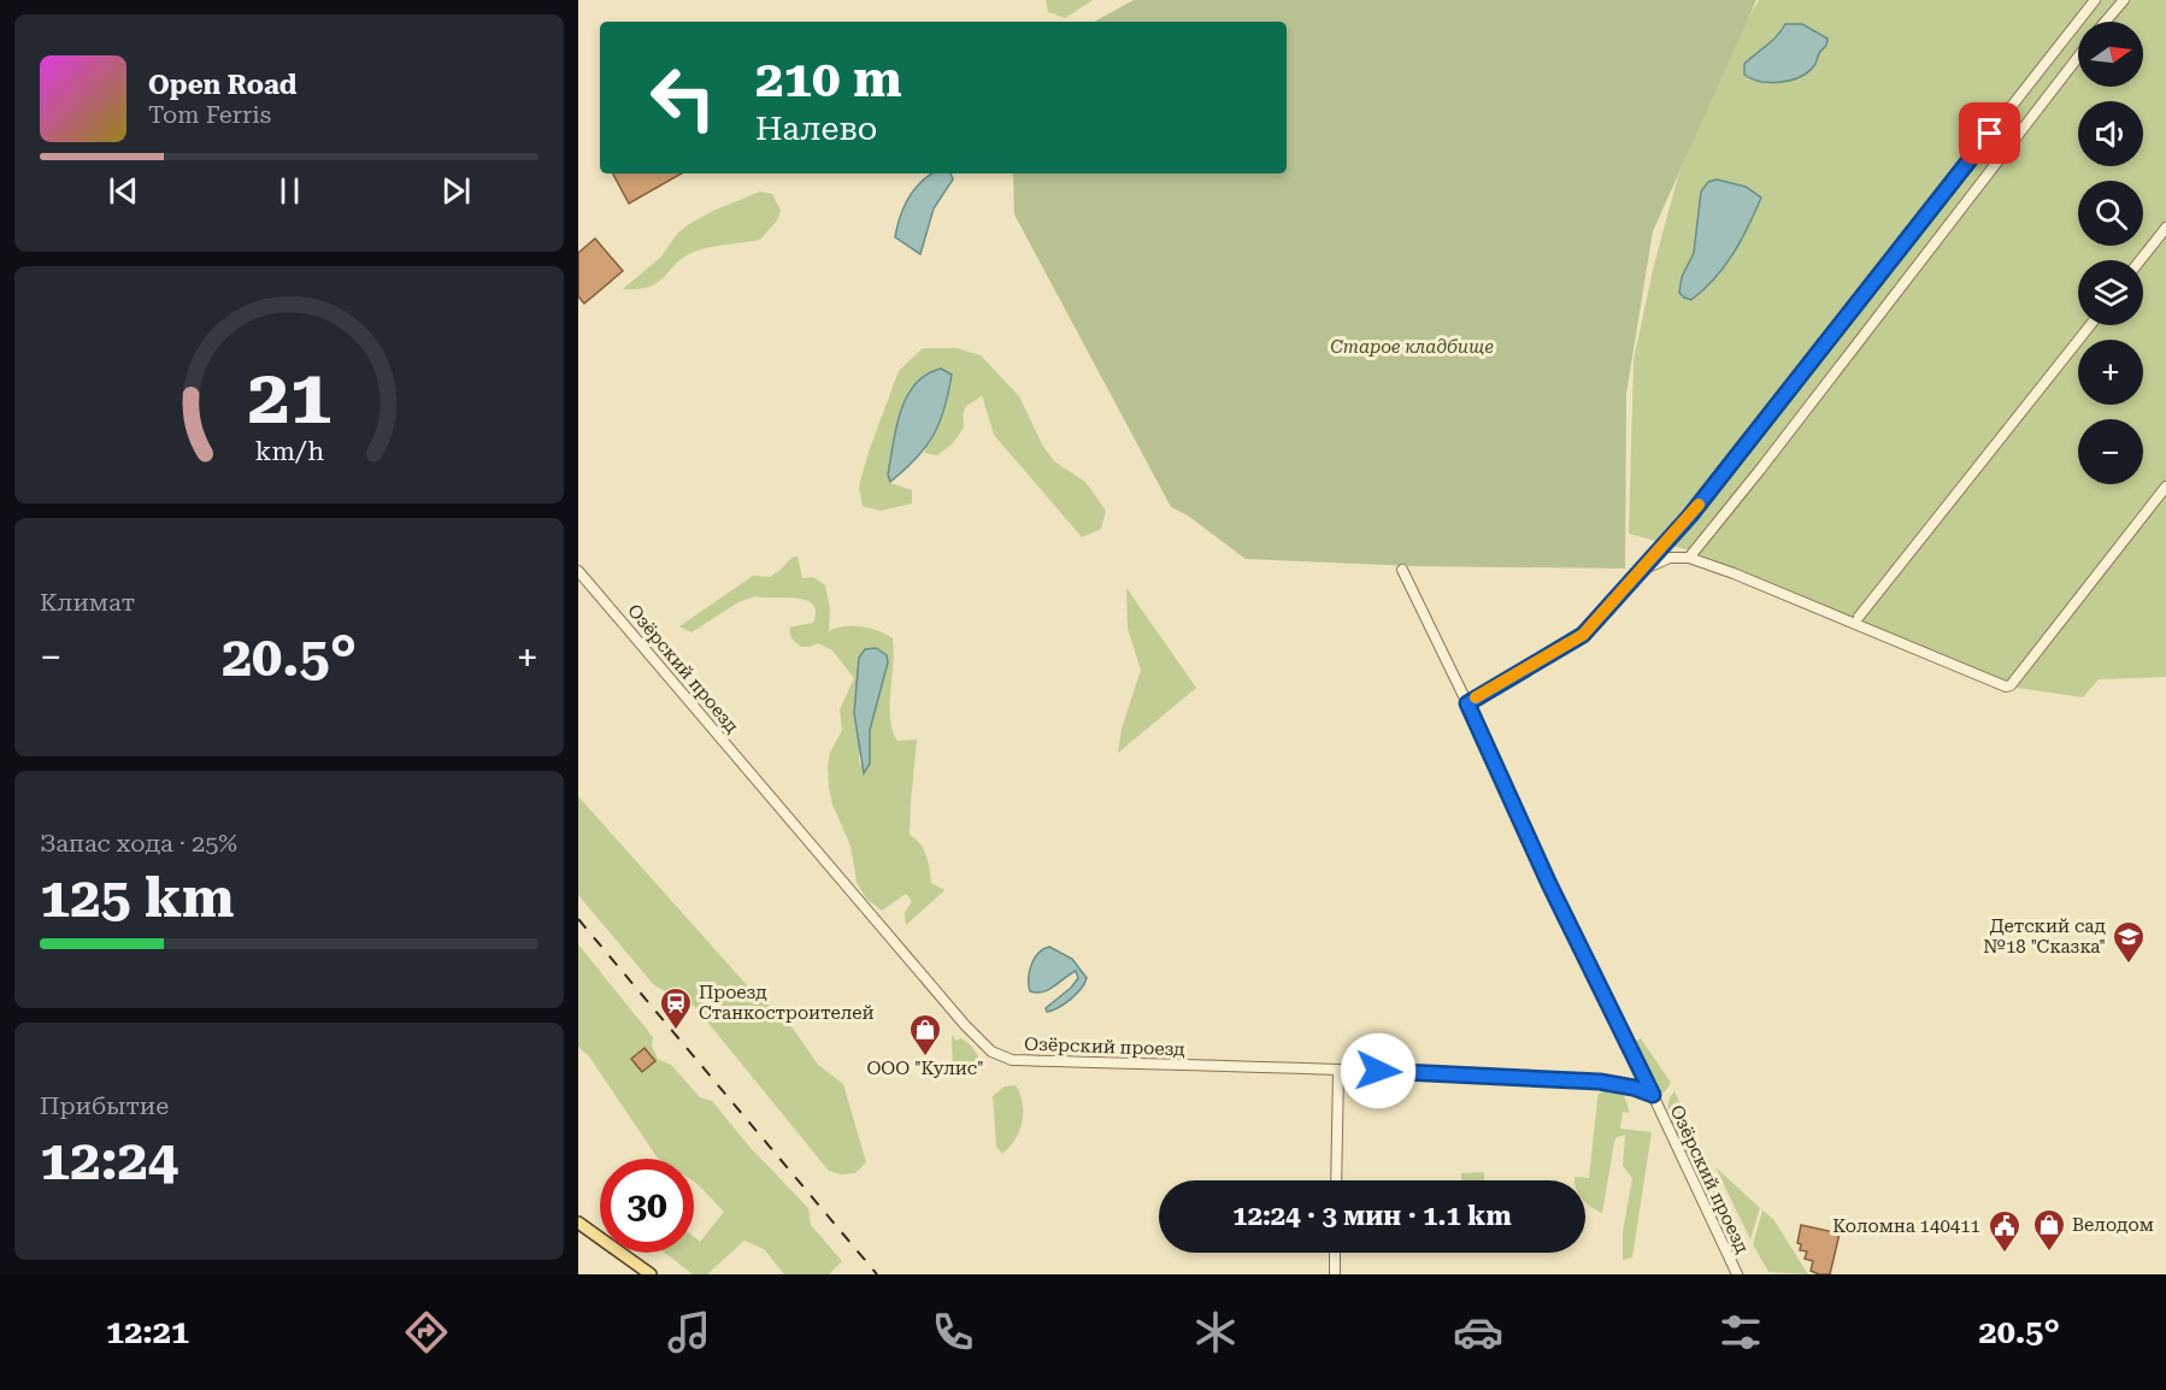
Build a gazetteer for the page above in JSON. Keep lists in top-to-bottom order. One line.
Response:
{"streets":{"street":["Озёрский проезд"]},"parks":["Старое кладбище"],"places":{"school or university":["Детский сад №18 \"Сказка\""],"station":["Проезд Станкостроителей"],"shop":["ООО \"Кулис\"","Велодом"],"public building":["Коломна 140411"]},"north":"right","page":{"map_buttons":["+","−"],"turn":["210 m","Налево"],"song":["Open Road","Tom Ferris"],"tile":["Климат",["Запас хода · 25%","125 km"],["Прибытие","12:24"]],"heat":["−","20.5°","+"],"limit":"30","trip":"12:24 · 3 мин · 1.1 km","tabs":["12:21","20.5°"],"gauge":["21","km/h"]}}
